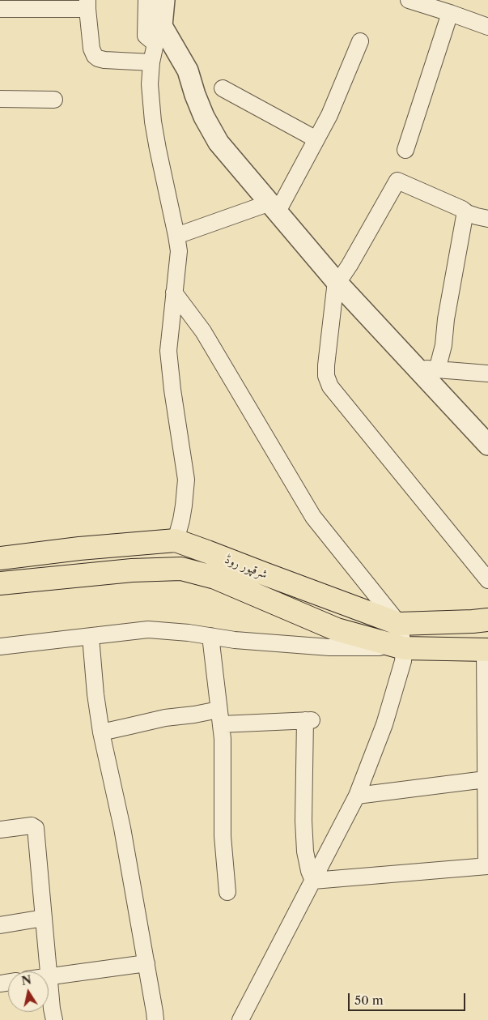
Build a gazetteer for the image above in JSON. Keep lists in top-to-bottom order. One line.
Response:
{"streets":{"main road":["شرقپور روڈ"]},"scale_bar":"50 m","north":"top"}
